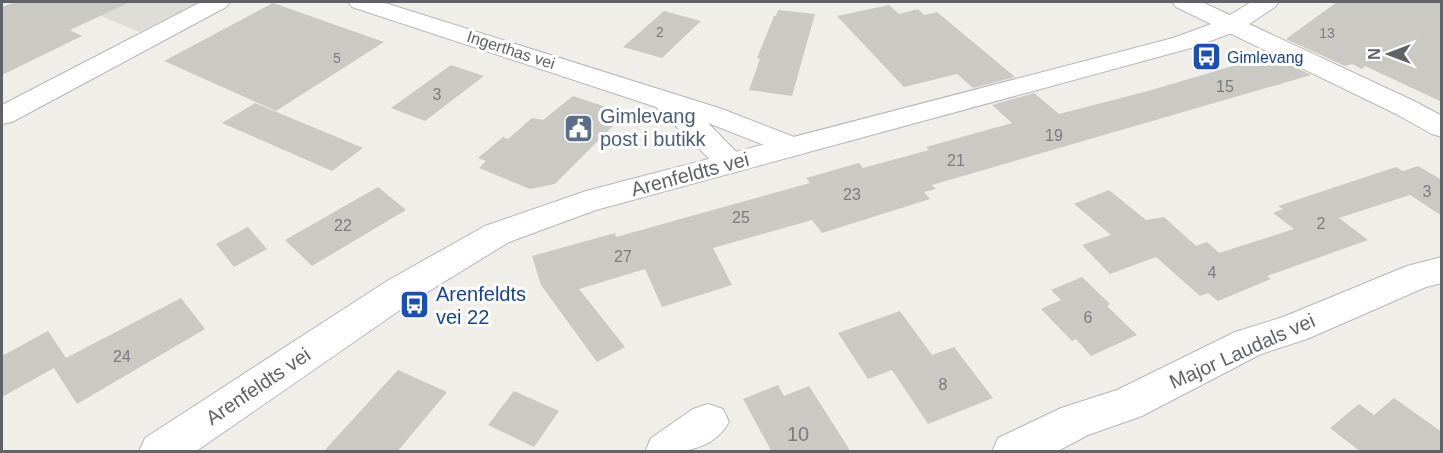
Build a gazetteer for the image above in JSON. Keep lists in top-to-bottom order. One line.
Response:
{"streets":{"street":["Ingerthas vei","Arenfeldts vei","Major Laudals vei"]},"crossings":[["Ingerthas vei","Arenfeldts vei"]],"places":{"bus stop":["Gimlevang","Arenfeldts vei 22"],"public building":["Gimlevang post i butikk"]},"house_numbers":["2","13","5","15","3","19","21","3","23","25","2","22","27","4","6","24","8","10"],"north":"left"}
